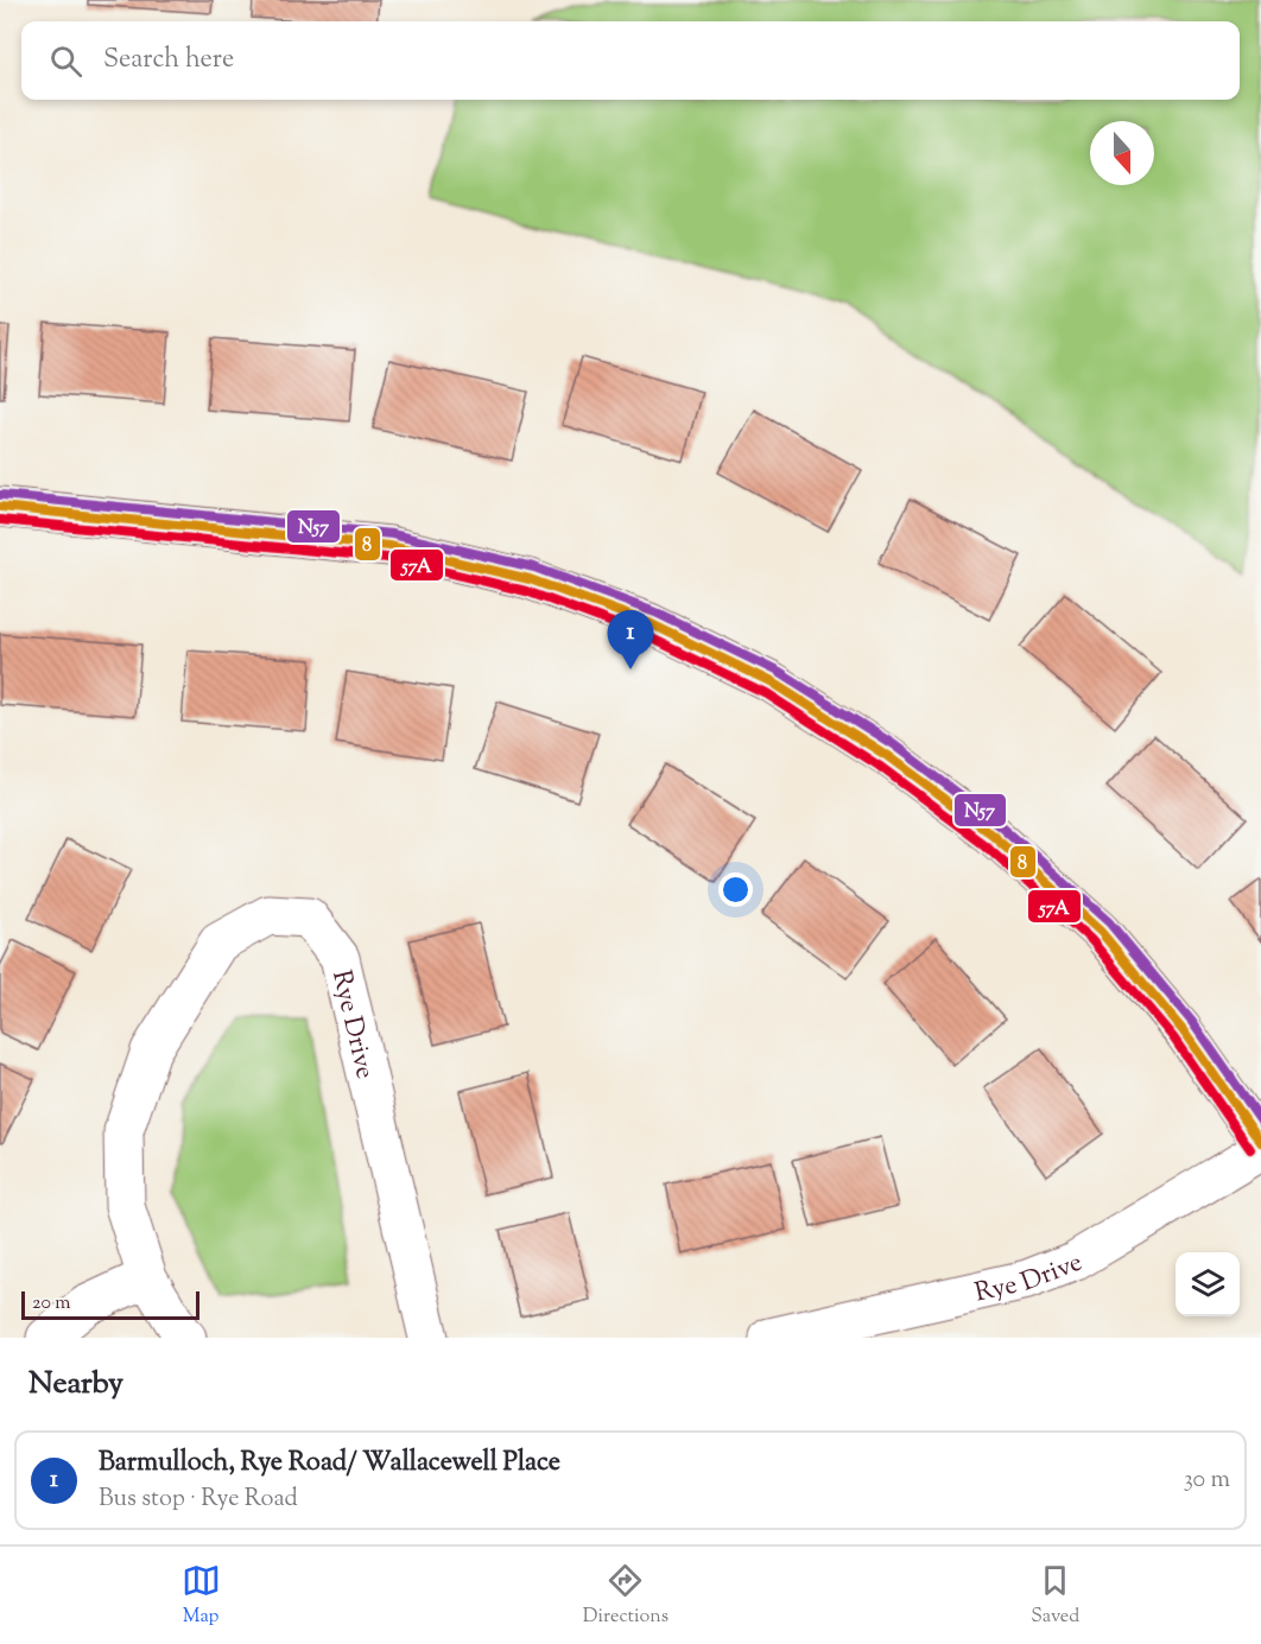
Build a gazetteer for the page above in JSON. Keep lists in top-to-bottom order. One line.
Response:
{"streets":{"street":["Rye Drive"]},"lines":["transit line N57","transit line 8","transit line 57A"],"scale_bar":"20 m","north":"bottom","page":{"search":"Search here","pins":"1","scale":"20 m","heading":"Nearby","list":[{"mark":"1","name":"Barmulloch, Rye Road/ Wallacewell Place","note":"Bus stop · Rye Road","value":"30 m"}],"nav":["Map","Directions","Saved"]}}
